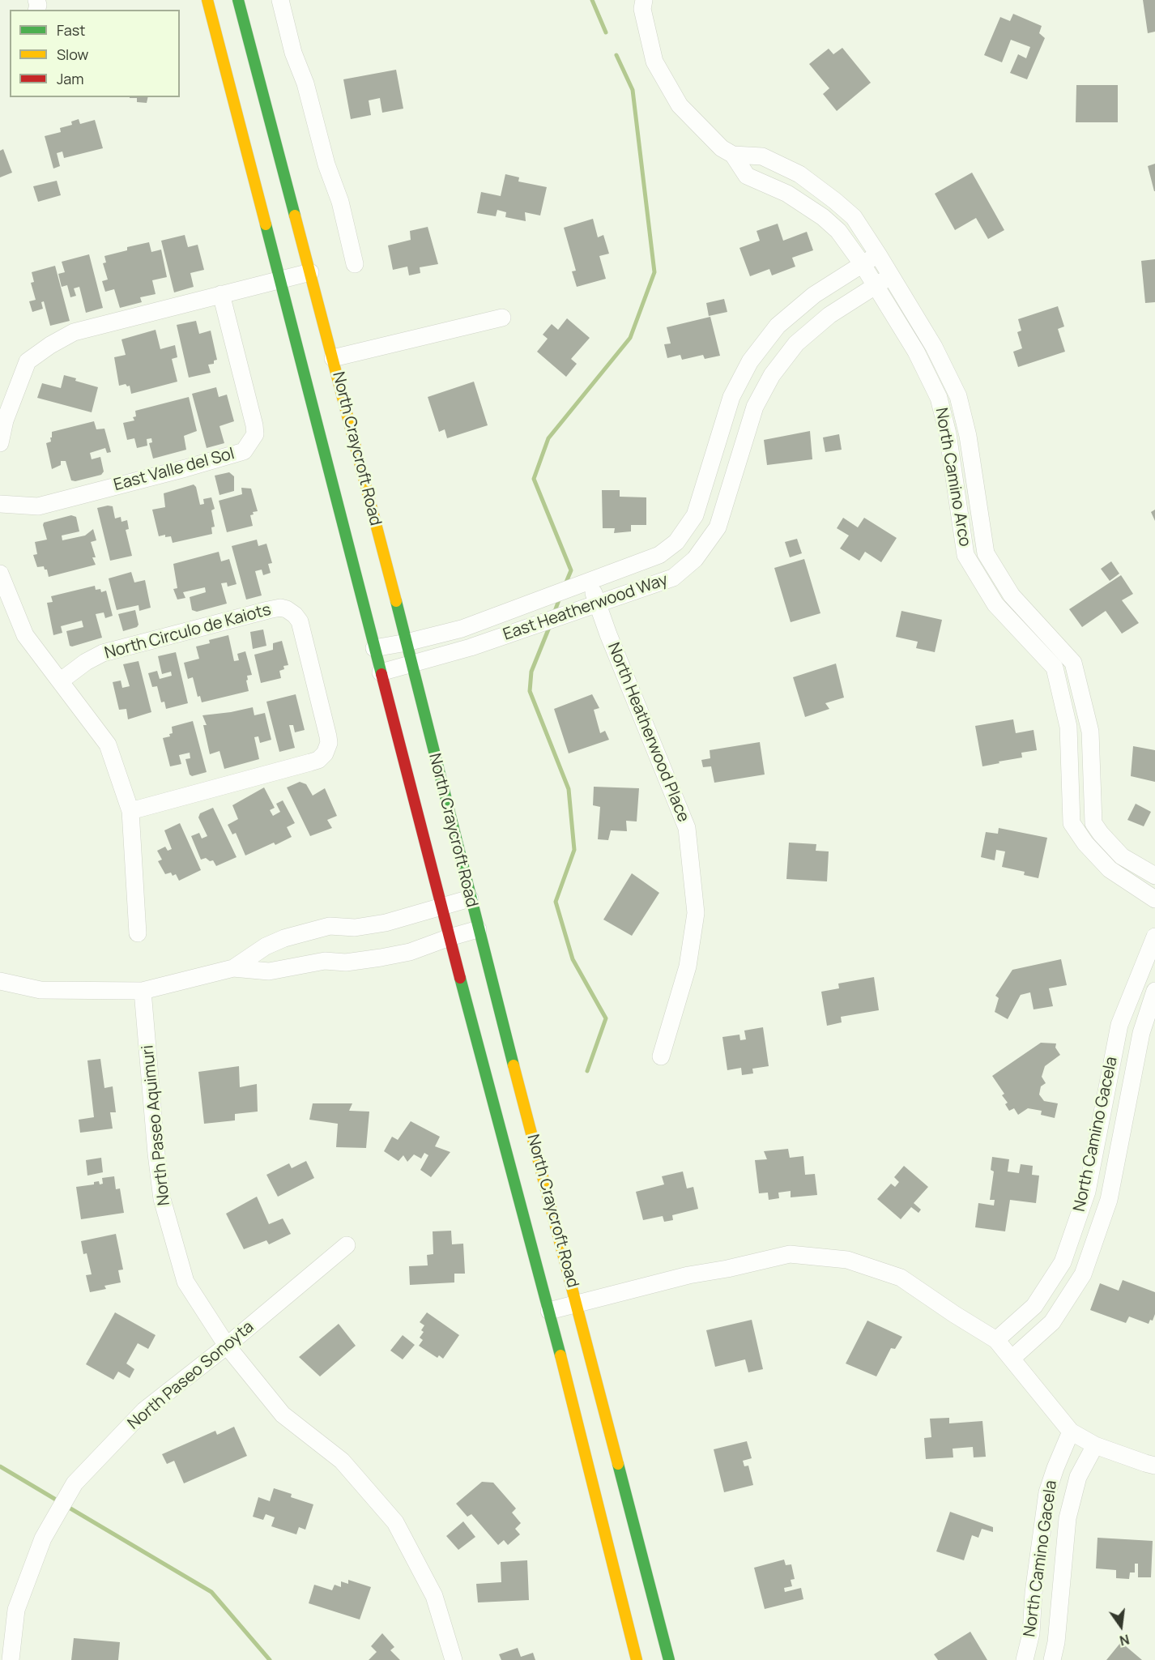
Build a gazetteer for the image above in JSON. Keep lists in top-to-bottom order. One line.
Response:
{"streets":{"main road":["North Craycroft Road"],"street":["East Valle del Sol","North Camino Arco","East Heatherwood Way","North Circulo de Kaiots","North Heatherwood Place","North Paseo Aquimuri","North Camino Gacela","North Paseo Sonoyta"]},"crossings":[["North Craycroft Road","East Heatherwood Way"],["North Camino Arco","East Heatherwood Way"],["East Heatherwood Way","North Heatherwood Place"],["North Paseo Aquimuri","North Paseo Sonoyta"]],"legend":["Fast","Slow","Jam"],"north":"bottom"}
